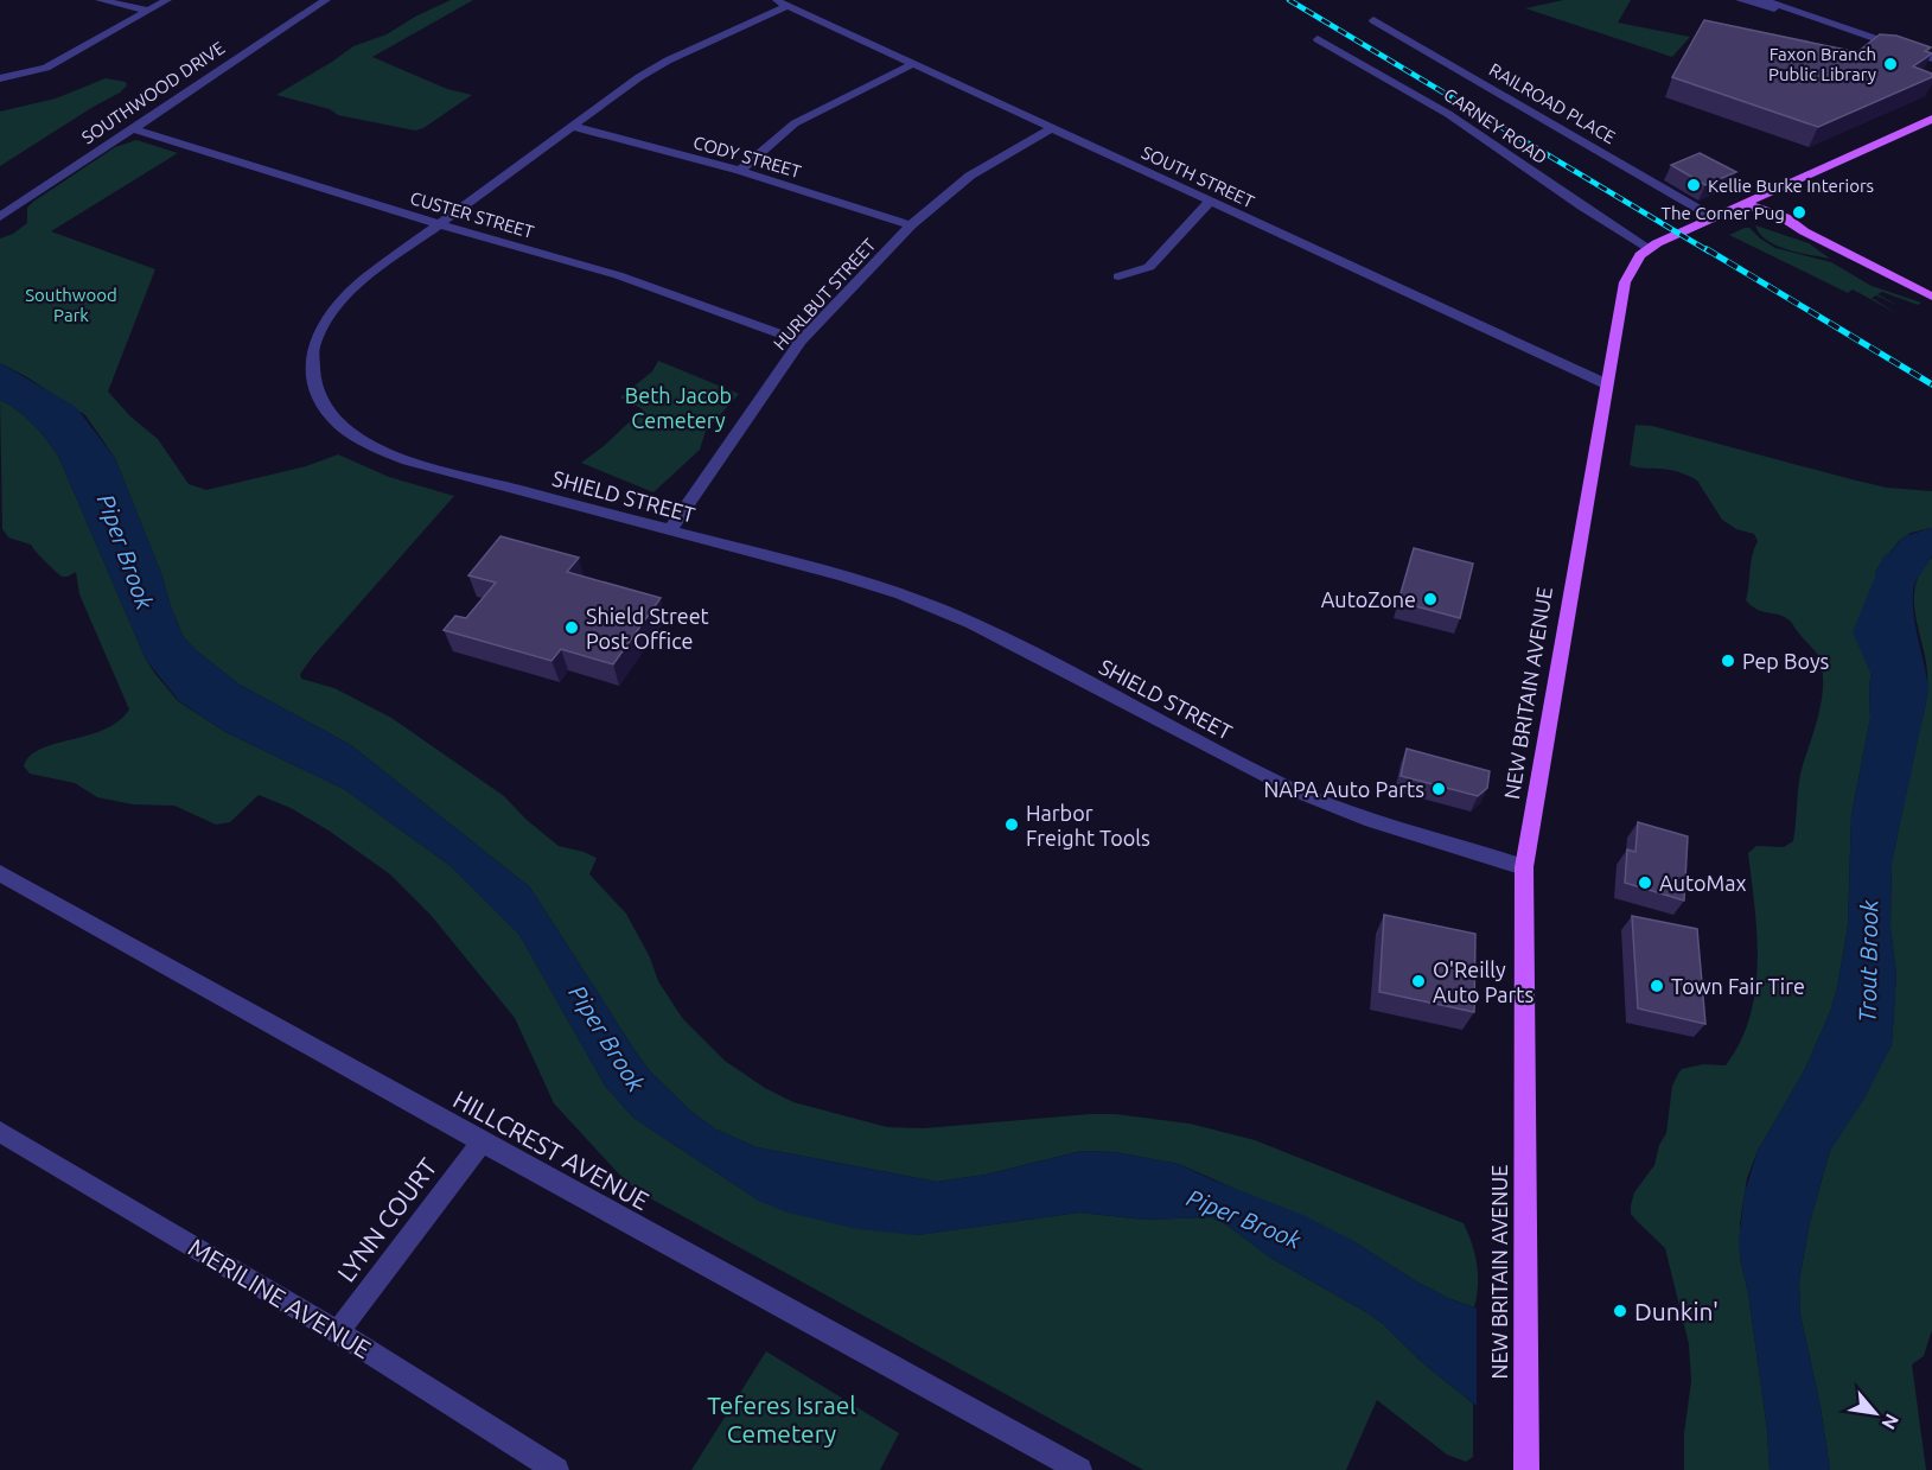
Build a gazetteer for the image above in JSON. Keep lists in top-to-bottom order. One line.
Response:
{"streets":{"main road":["NEW BRITAIN AVENUE"],"street":["SOUTHWOOD DRIVE","RAILROAD PLACE","CARNEY ROAD","CODY STREET","SOUTH STREET","CUSTER STREET","HURLBUT STREET","SHIELD STREET","HILLCREST AVENUE","LYNN COURT","MERILINE AVENUE"]},"crossings":[["SOUTHWOOD DRIVE","CUSTER STREET"],["RAILROAD PLACE","NEW BRITAIN AVENUE"],["CARNEY ROAD","NEW BRITAIN AVENUE"],["CODY STREET","HURLBUT STREET"],["CODY STREET","SHIELD STREET"],["SOUTH STREET","HURLBUT STREET"],["SOUTH STREET","SHIELD STREET"],["SOUTH STREET","NEW BRITAIN AVENUE"],["CUSTER STREET","HURLBUT STREET"],["CUSTER STREET","SHIELD STREET"],["HURLBUT STREET","SHIELD STREET"],["SHIELD STREET","NEW BRITAIN AVENUE"],["HILLCREST AVENUE","LYNN COURT"],["LYNN COURT","MERILINE AVENUE"]],"water":["Piper Brook","Trout Brook"],"parks":["Southwood Park","Beth Jacob Cemetery","Teferes Israel Cemetery"],"places":["Faxon Branch Public Library","Kellie Burke Interiors","The Corner Pug","AutoZone","Shield Street Post Office","Pep Boys","NAPA Auto Parts","Harbor Freight Tools","AutoMax","O'Reilly Auto Parts","Town Fair Tire","Dunkin'"],"north":"bottom right"}
